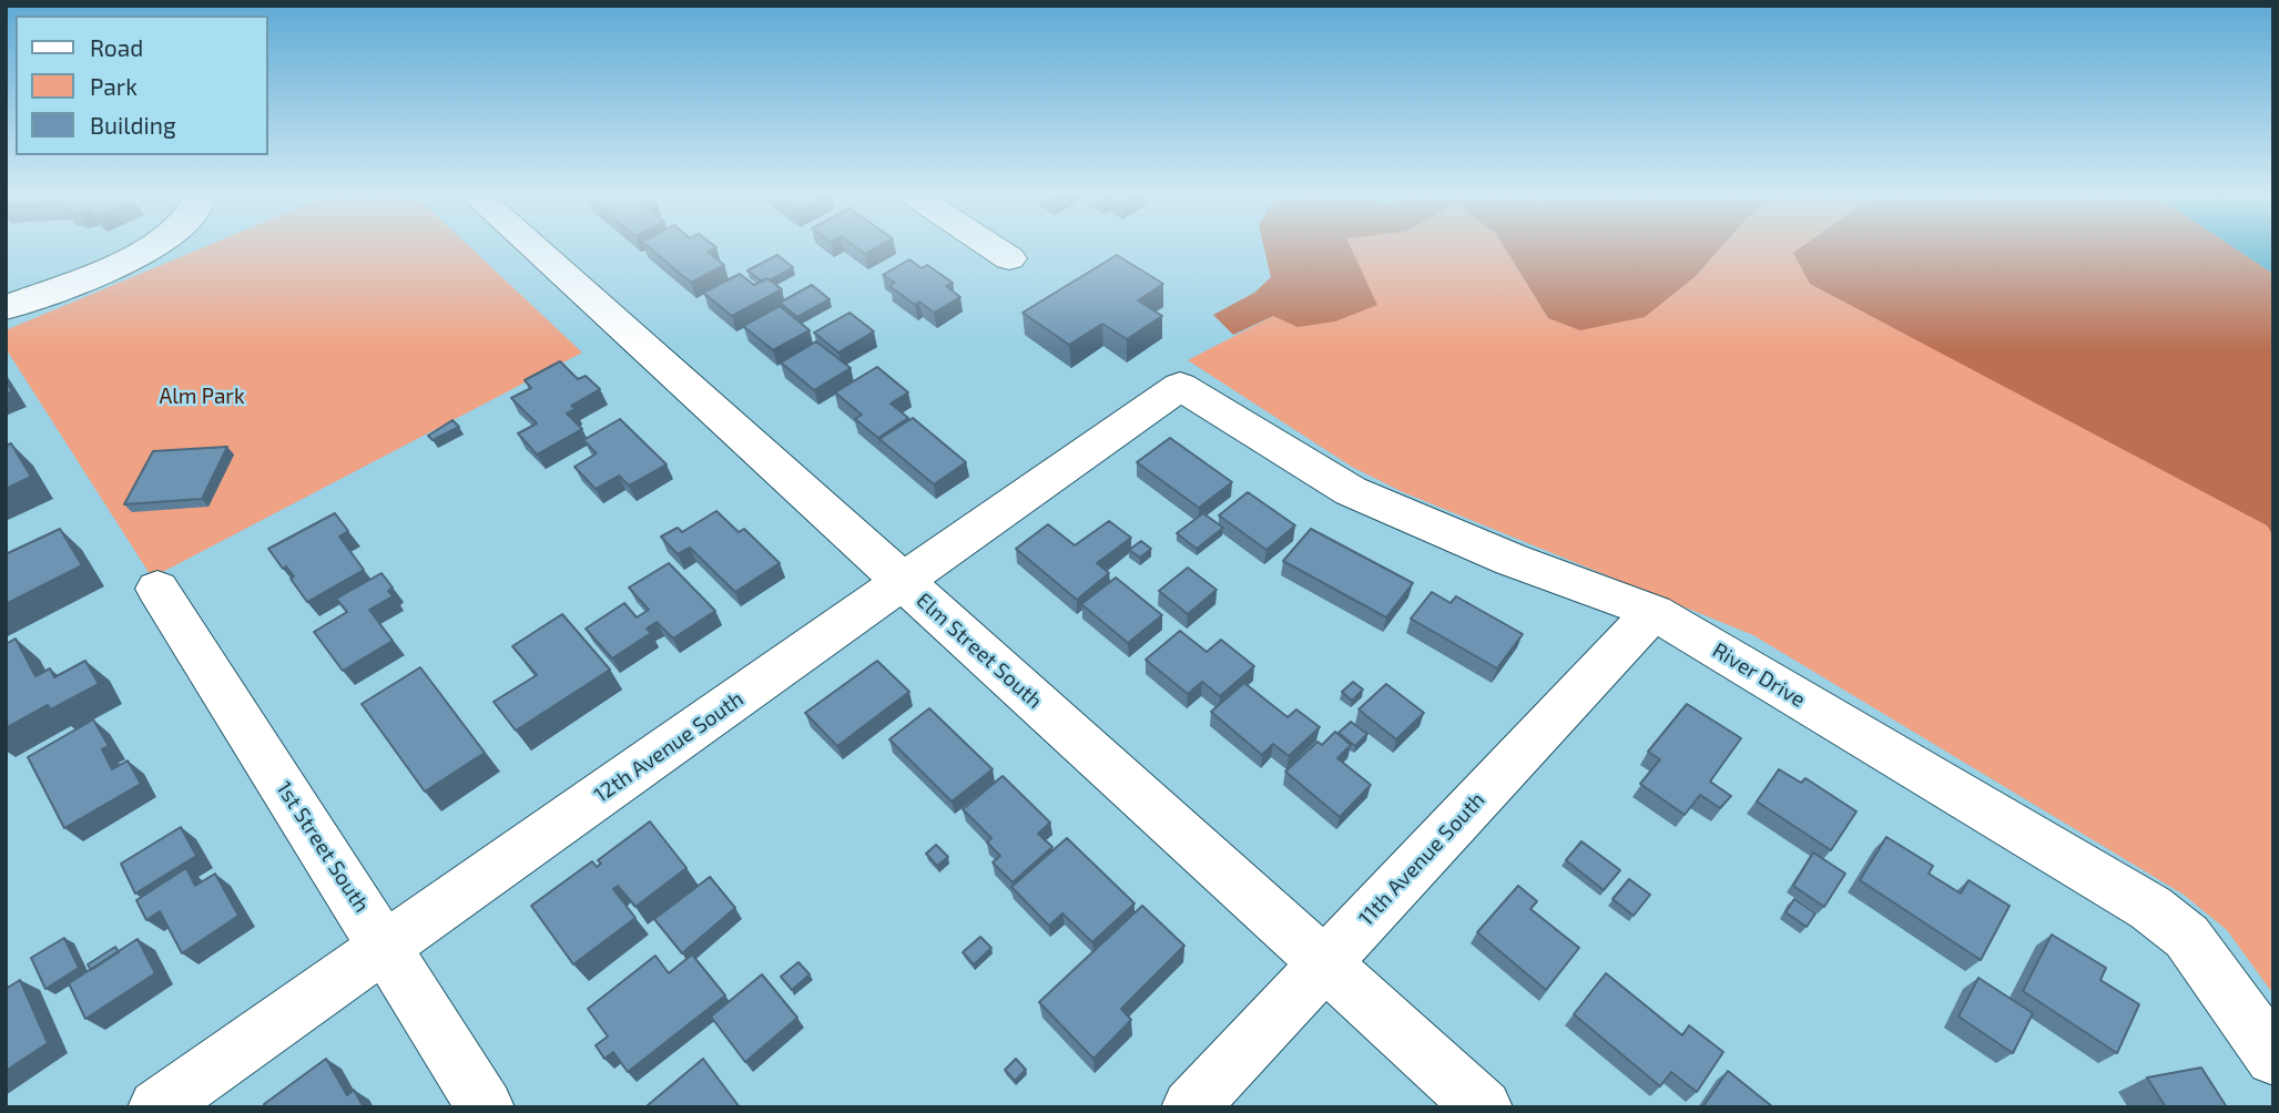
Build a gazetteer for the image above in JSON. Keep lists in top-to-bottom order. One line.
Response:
{"streets":{"street":["Elm Street South","River Drive","12th Avenue South","1st Street South","11th Avenue South"]},"crossings":[["Elm Street South","12th Avenue South"],["Elm Street South","11th Avenue South"],["River Drive","12th Avenue South"],["River Drive","11th Avenue South"],["12th Avenue South","1st Street South"]],"parks":["Alm Park"],"legend":["Road","Park","Building"]}
